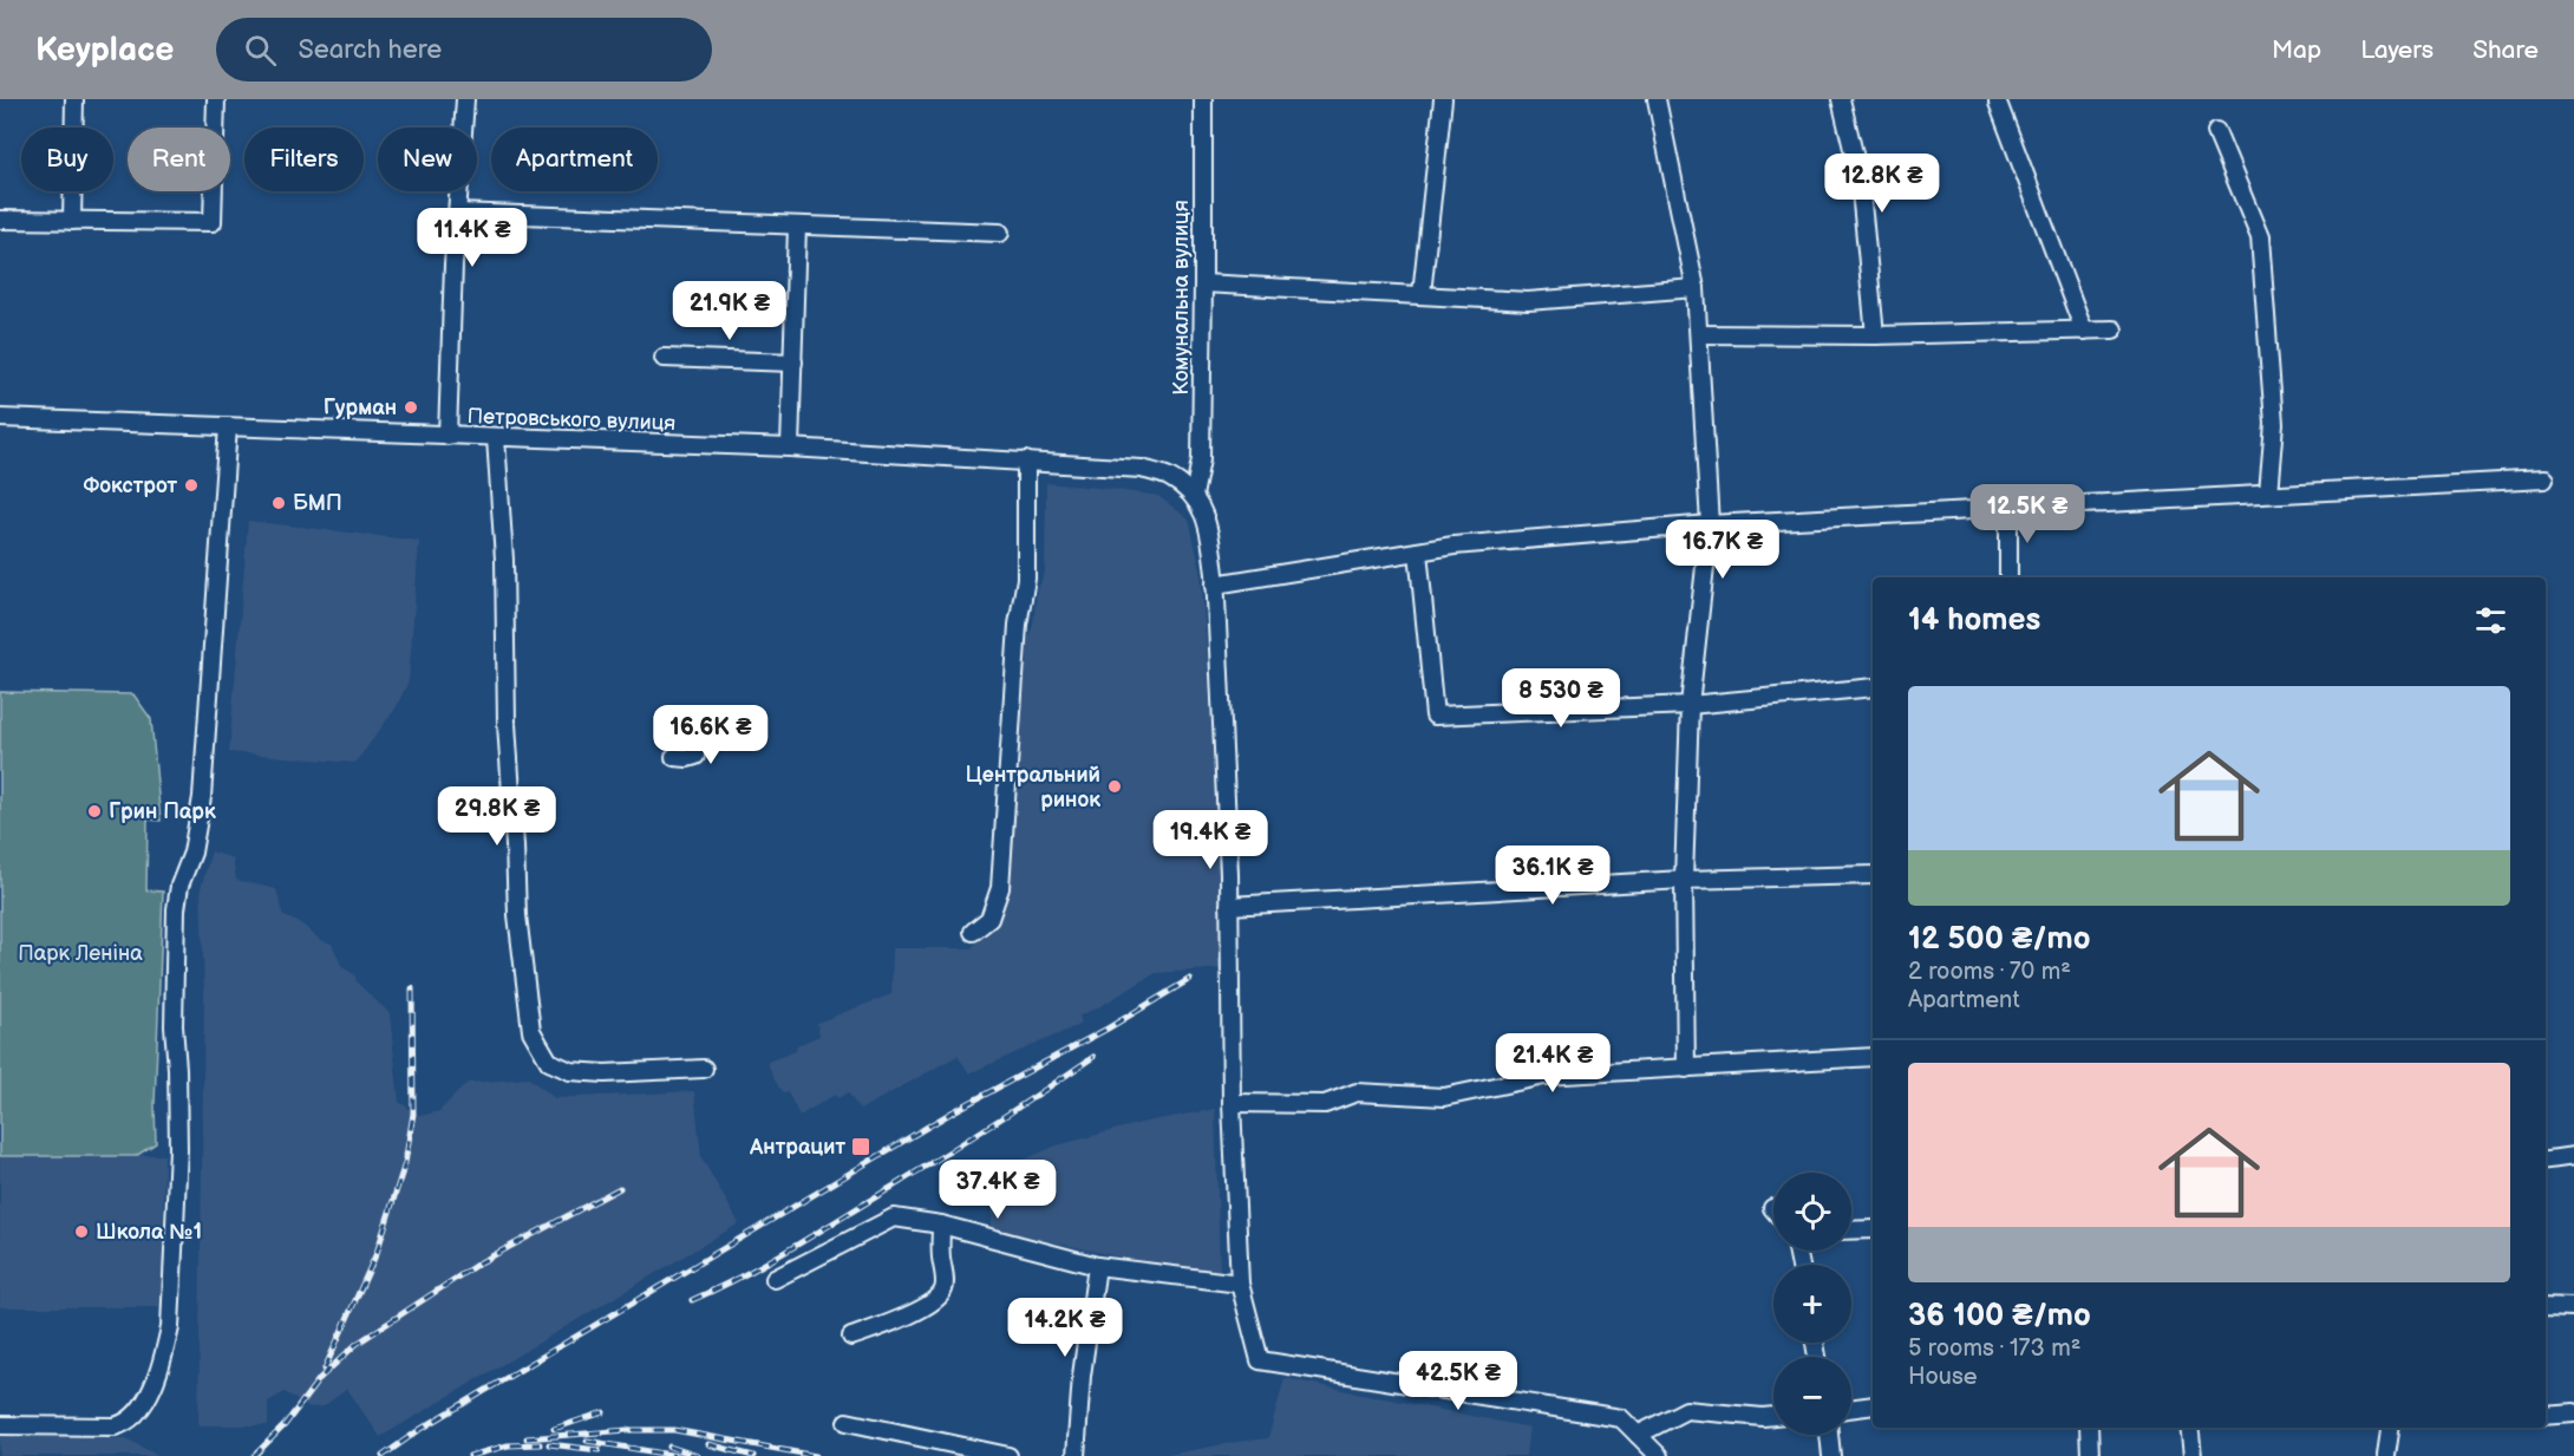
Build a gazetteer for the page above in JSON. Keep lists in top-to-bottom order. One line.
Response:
{"streets":{"street":["Комунальна вулиця","Петровського вулиця"]},"crossings":[["Комунальна вулиця","Петровського вулиця"]],"parks":["Парк Леніна"],"places":{"other":["Гурман","Фокстрот","БМП","Центральний ринок","Грин Парк","Школа №1"],"transit":["Антрацит"]},"page":{"header":"Keyplace","search":"Search here","nav":["Map","Layers","Share"],"chip":["Buy","Rent","Filters","New","Apartment"],"price":["12.8K ₴","11.4K ₴","21.9K ₴","12.5K ₴","16.7K ₴","8 530 ₴","16.6K ₴","29.8K ₴","19.4K ₴","36.1K ₴","21.4K ₴","37.4K ₴","14.2K ₴","42.5K ₴"],"heading":"14 homes","list":[{"name":"12 500 ₴/mo","note":"2 rooms · 70 m² · Apartment"},{"name":"36 100 ₴/mo","note":"5 rooms · 173 m² · House"}],"map_buttons":["+","−"]}}
